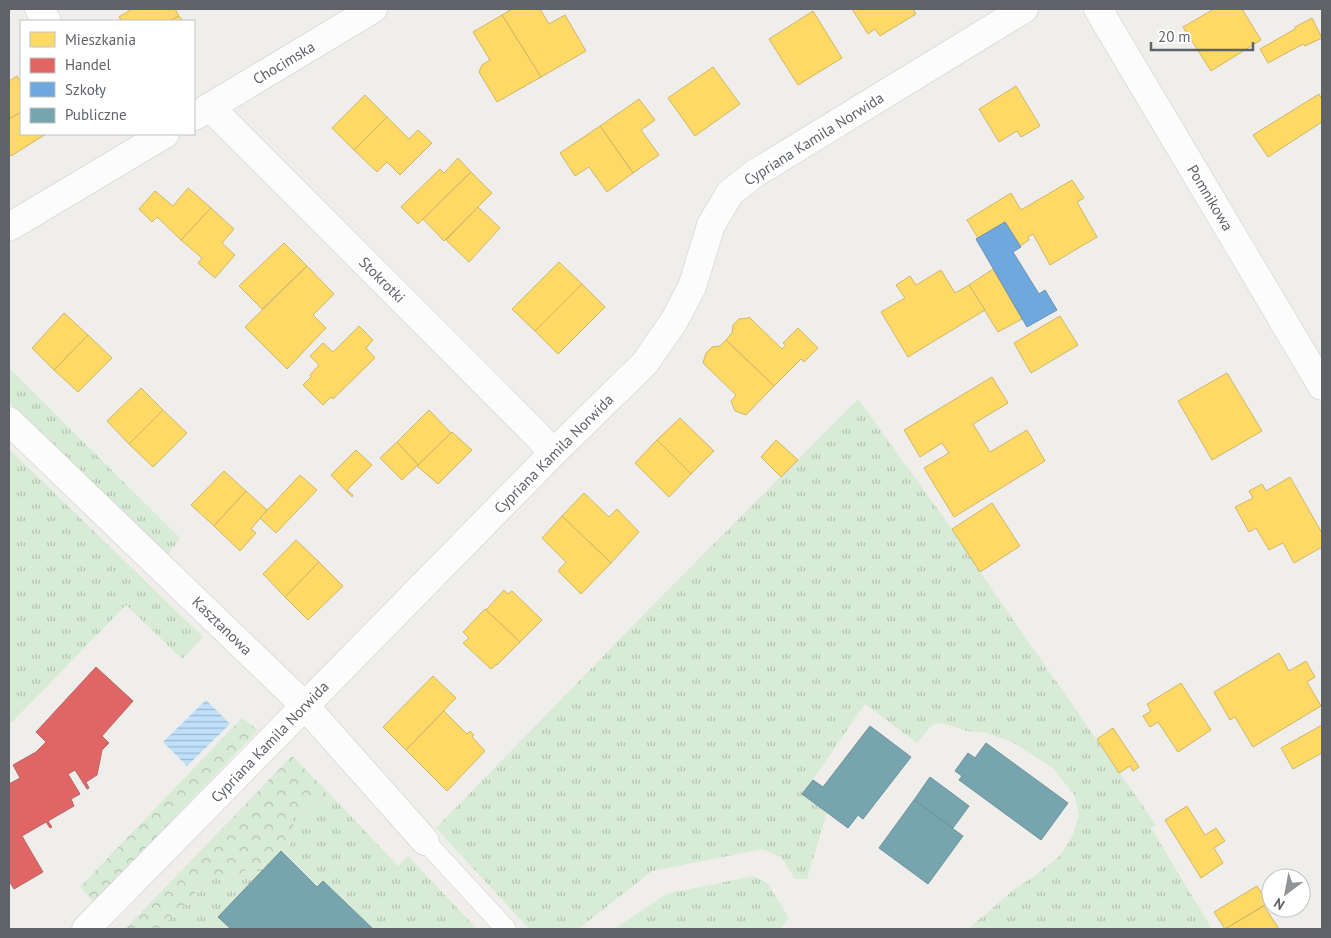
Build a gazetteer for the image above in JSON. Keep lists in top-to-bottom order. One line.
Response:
{"streets":{"street":["Chocimska","Cypriana Kamila Norwida","Pomnikowa","Stokrotki","Kasztanowa"]},"crossings":[["Chocimska","Stokrotki"],["Cypriana Kamila Norwida","Stokrotki"],["Cypriana Kamila Norwida","Kasztanowa"]],"legend":["Mieszkania","Handel","Szkoły","Publiczne"],"scale_bar":"20 m","north":"bottom left"}
